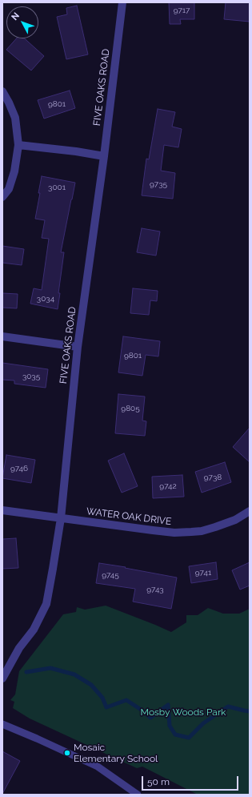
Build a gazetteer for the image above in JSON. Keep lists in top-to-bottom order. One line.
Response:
{"streets":{"street":["FIVE OAKS ROAD","WATER OAK DRIVE"]},"crossings":[["FIVE OAKS ROAD","WATER OAK DRIVE"]],"parks":["Mosby Woods Park"],"places":["Mosaic Elementary School"],"house_numbers":["9717","9801","9735","3001","3034","9801","3035","9805","9746","9738","9742","9741","9745","9743"],"scale_bar":"50 m","north":"top left"}
